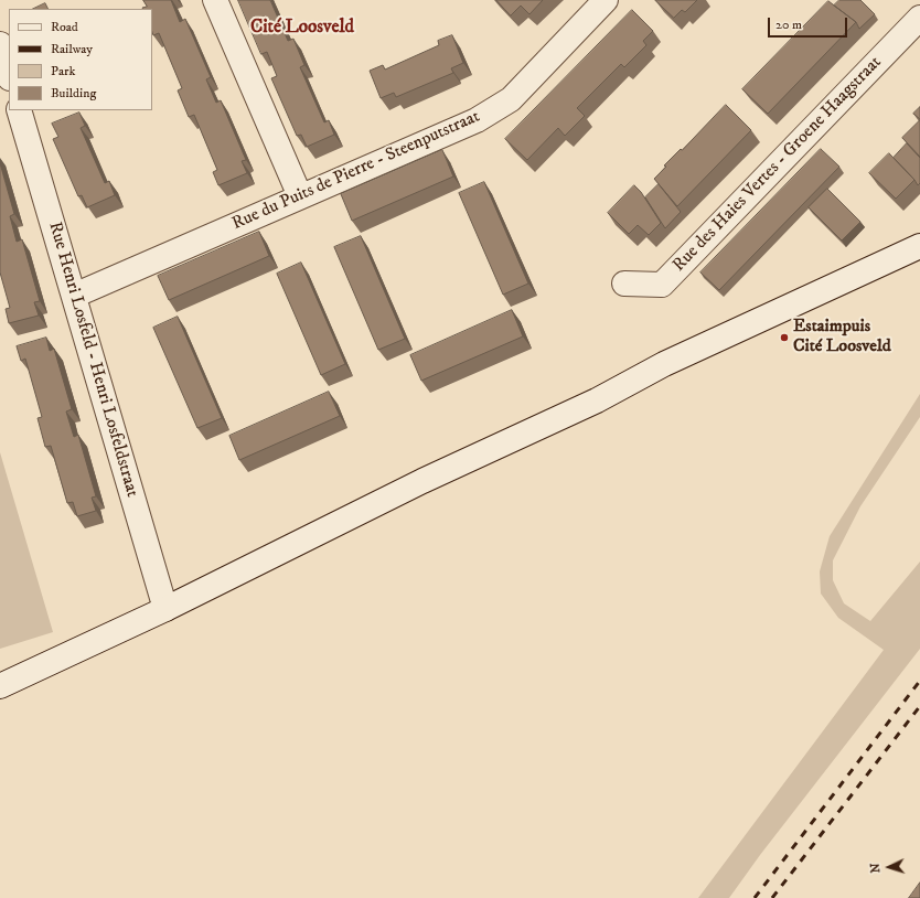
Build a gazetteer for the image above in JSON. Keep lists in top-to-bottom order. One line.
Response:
{"streets":{"street":["Rue des Haies Vertes - Groene Haagstraat","Rue du Puits de Pierre - Steenputstraat","Rue Henri Losfeld - Henri Losfeldstraat"]},"crossings":[["Rue du Puits de Pierre - Steenputstraat","Rue Henri Losfeld - Henri Losfeldstraat"]],"districts":["Cité Loosveld"],"places":["Estaimpuis Cité Loosveld"],"legend":["Road","Railway","Park","Building"],"scale_bar":"20 m","north":"left"}
